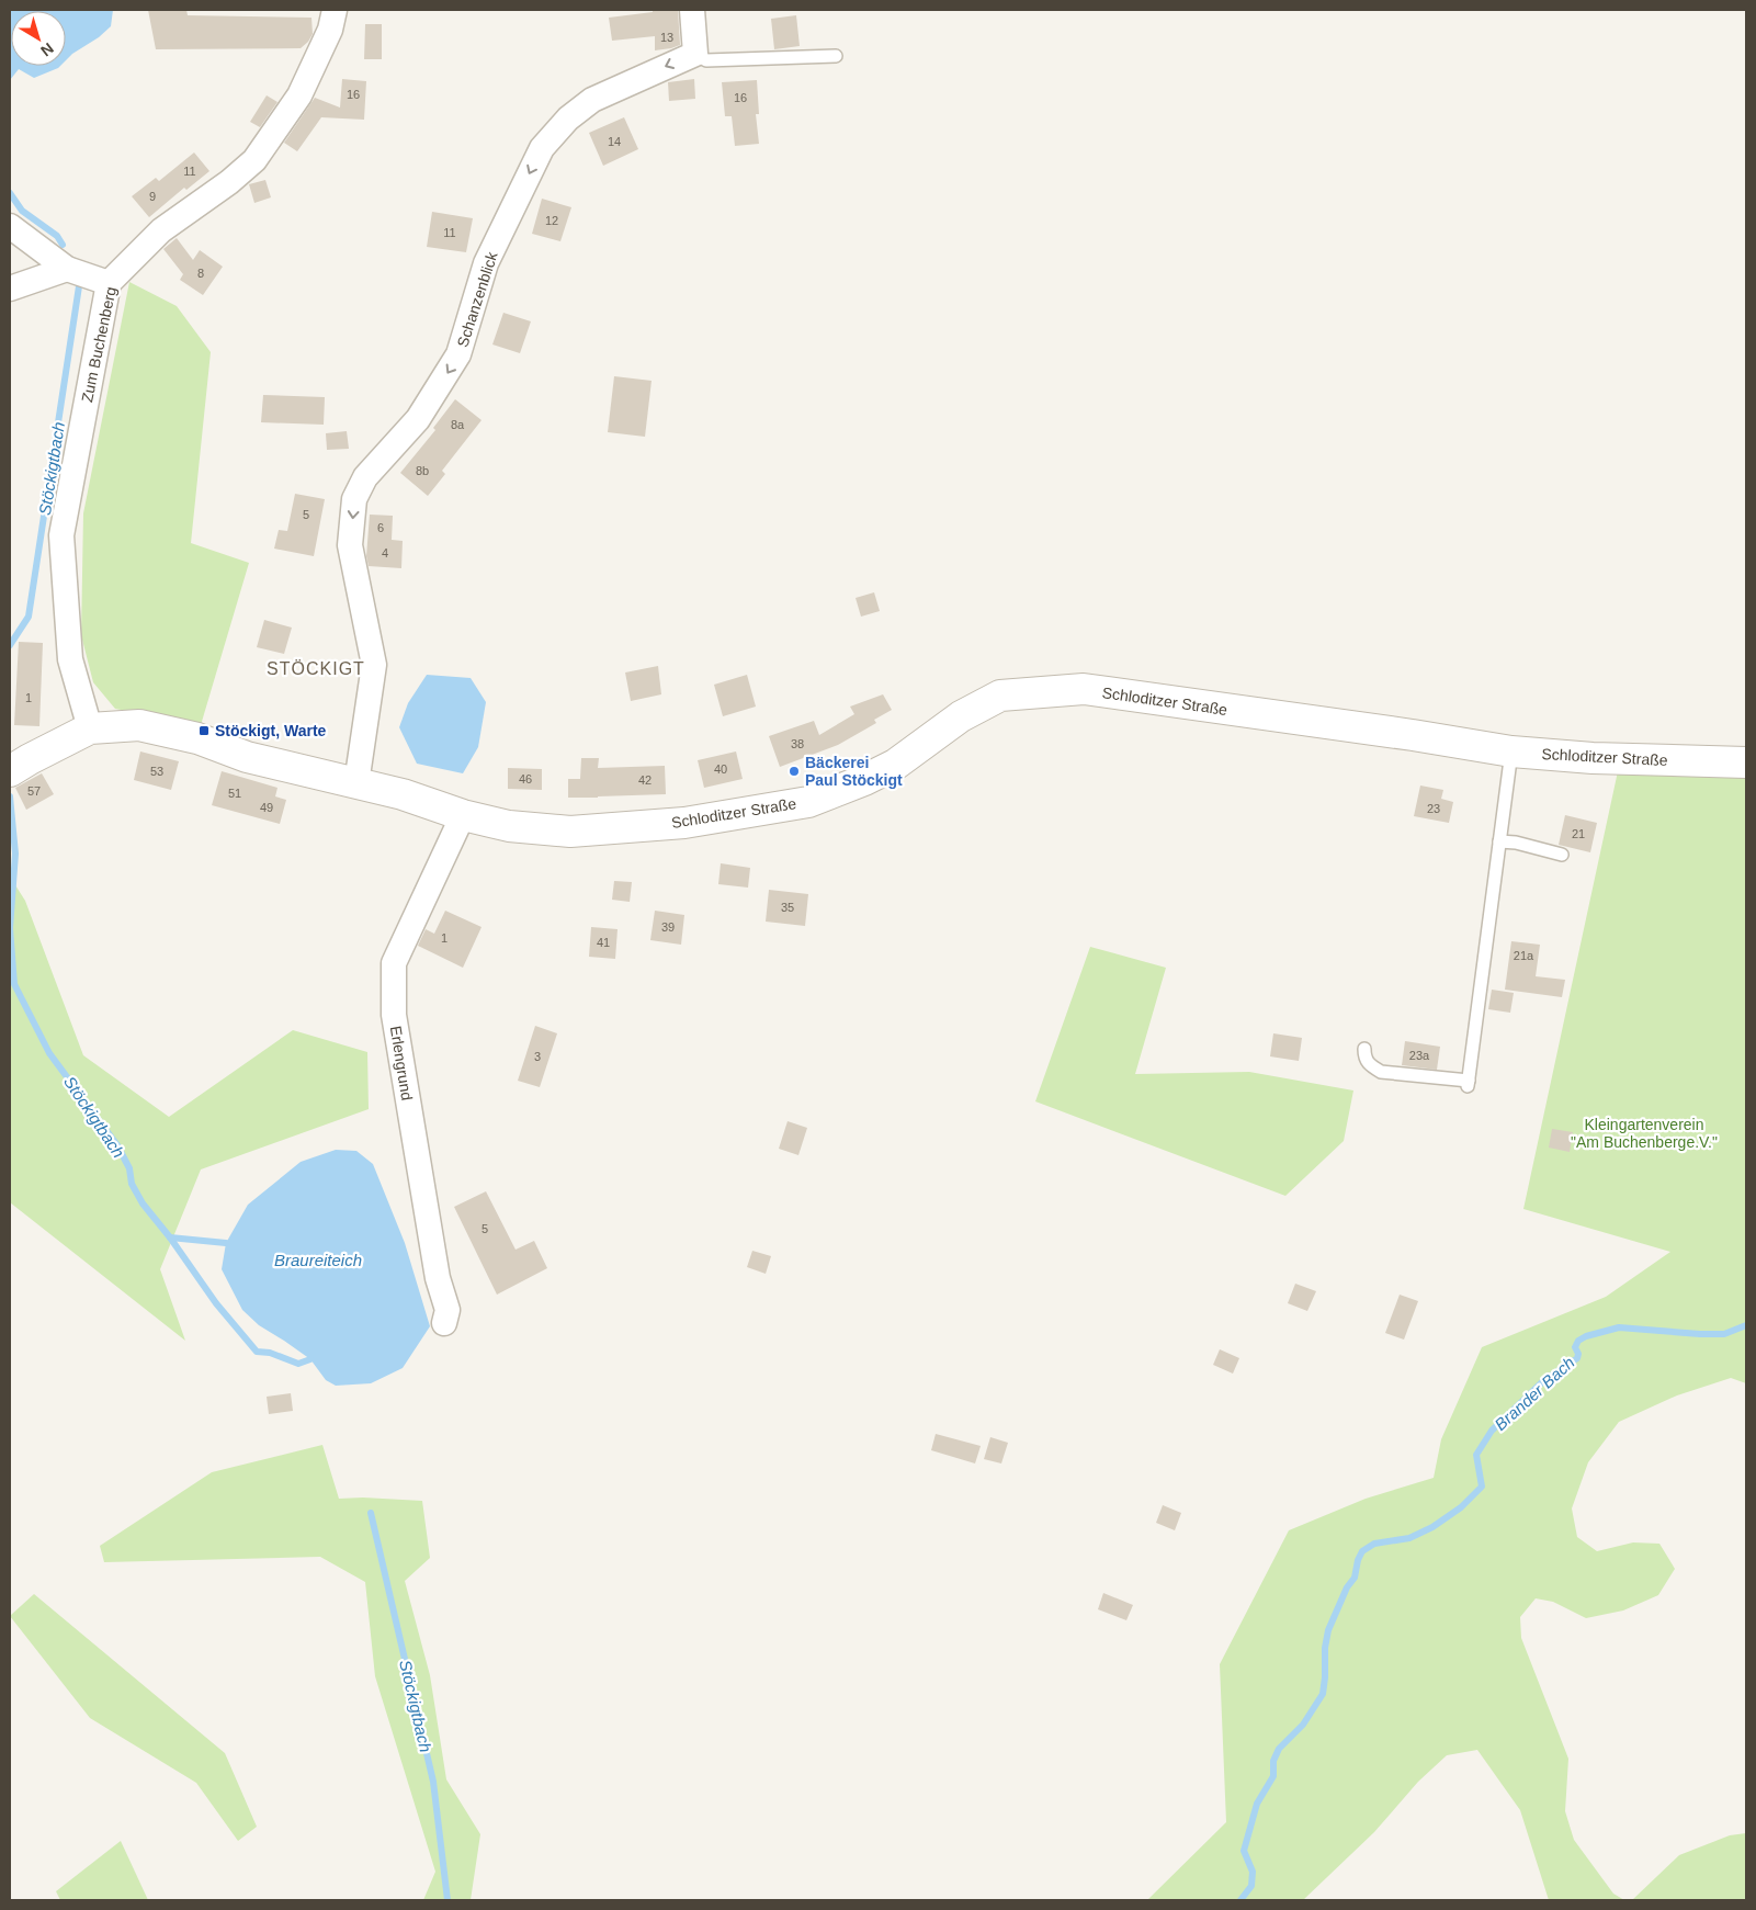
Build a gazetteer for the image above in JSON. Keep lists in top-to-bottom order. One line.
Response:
{"streets":{"street":["Schanzenblick","Zum Buchenberg","Schloditzer Straße","Erlengrund"]},"crossings":[["Schanzenblick","Schloditzer Straße"],["Zum Buchenberg","Schloditzer Straße"],["Schloditzer Straße","Erlengrund"]],"one_way":["Schanzenblick"],"districts":["STÖCKIGT"],"water":["Stöckigtbach","Braureiteich","Brander Bach"],"parks":["Kleingartenverein \"Am Buchenberge.V.\""],"places":{"transit":["Stöckigt, Warte"],"other":["Bäckerei Paul Stöckigt"]},"house_numbers":["13","16","16","14","11","9","12","11","8","8a","8b","5","6","4","1","38","40","53","46","42","57","51","49","23","21","35","39","1","41","21a","23a","3","5"],"north":"bottom right"}
